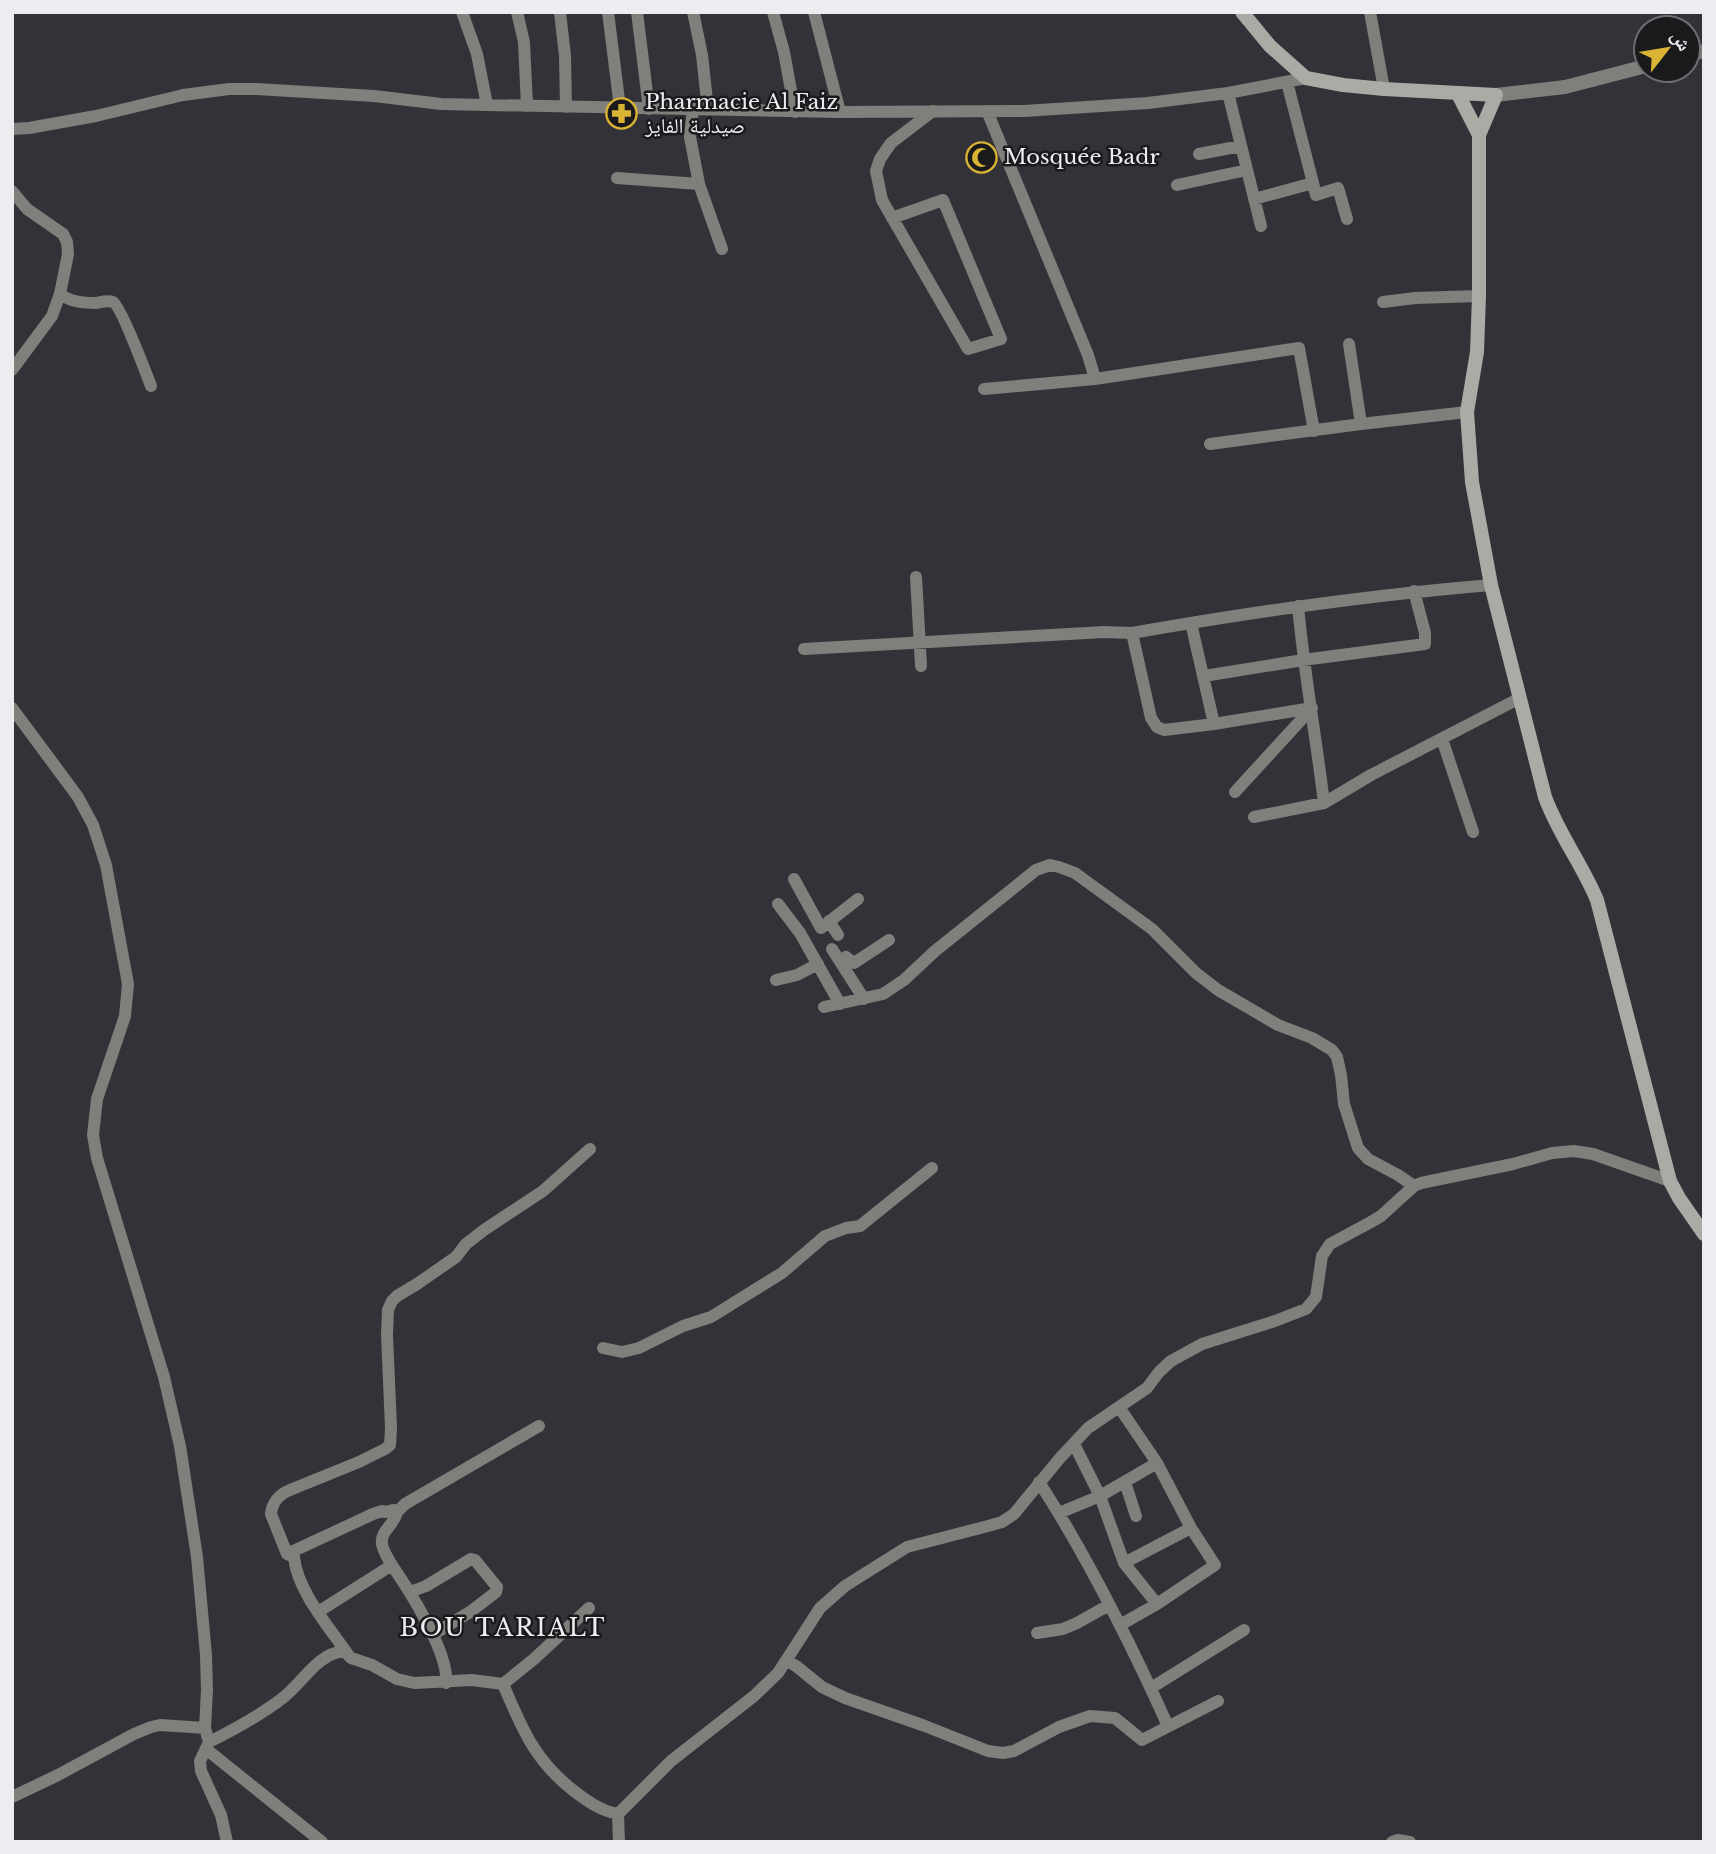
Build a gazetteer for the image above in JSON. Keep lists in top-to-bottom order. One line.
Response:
{"districts":["BOU TARIALT"],"places":{"pharmacy":["Pharmacie Al Faiz صيدلية الفايز"],"mosque":["Mosquée Badr"]},"north":"top right"}
